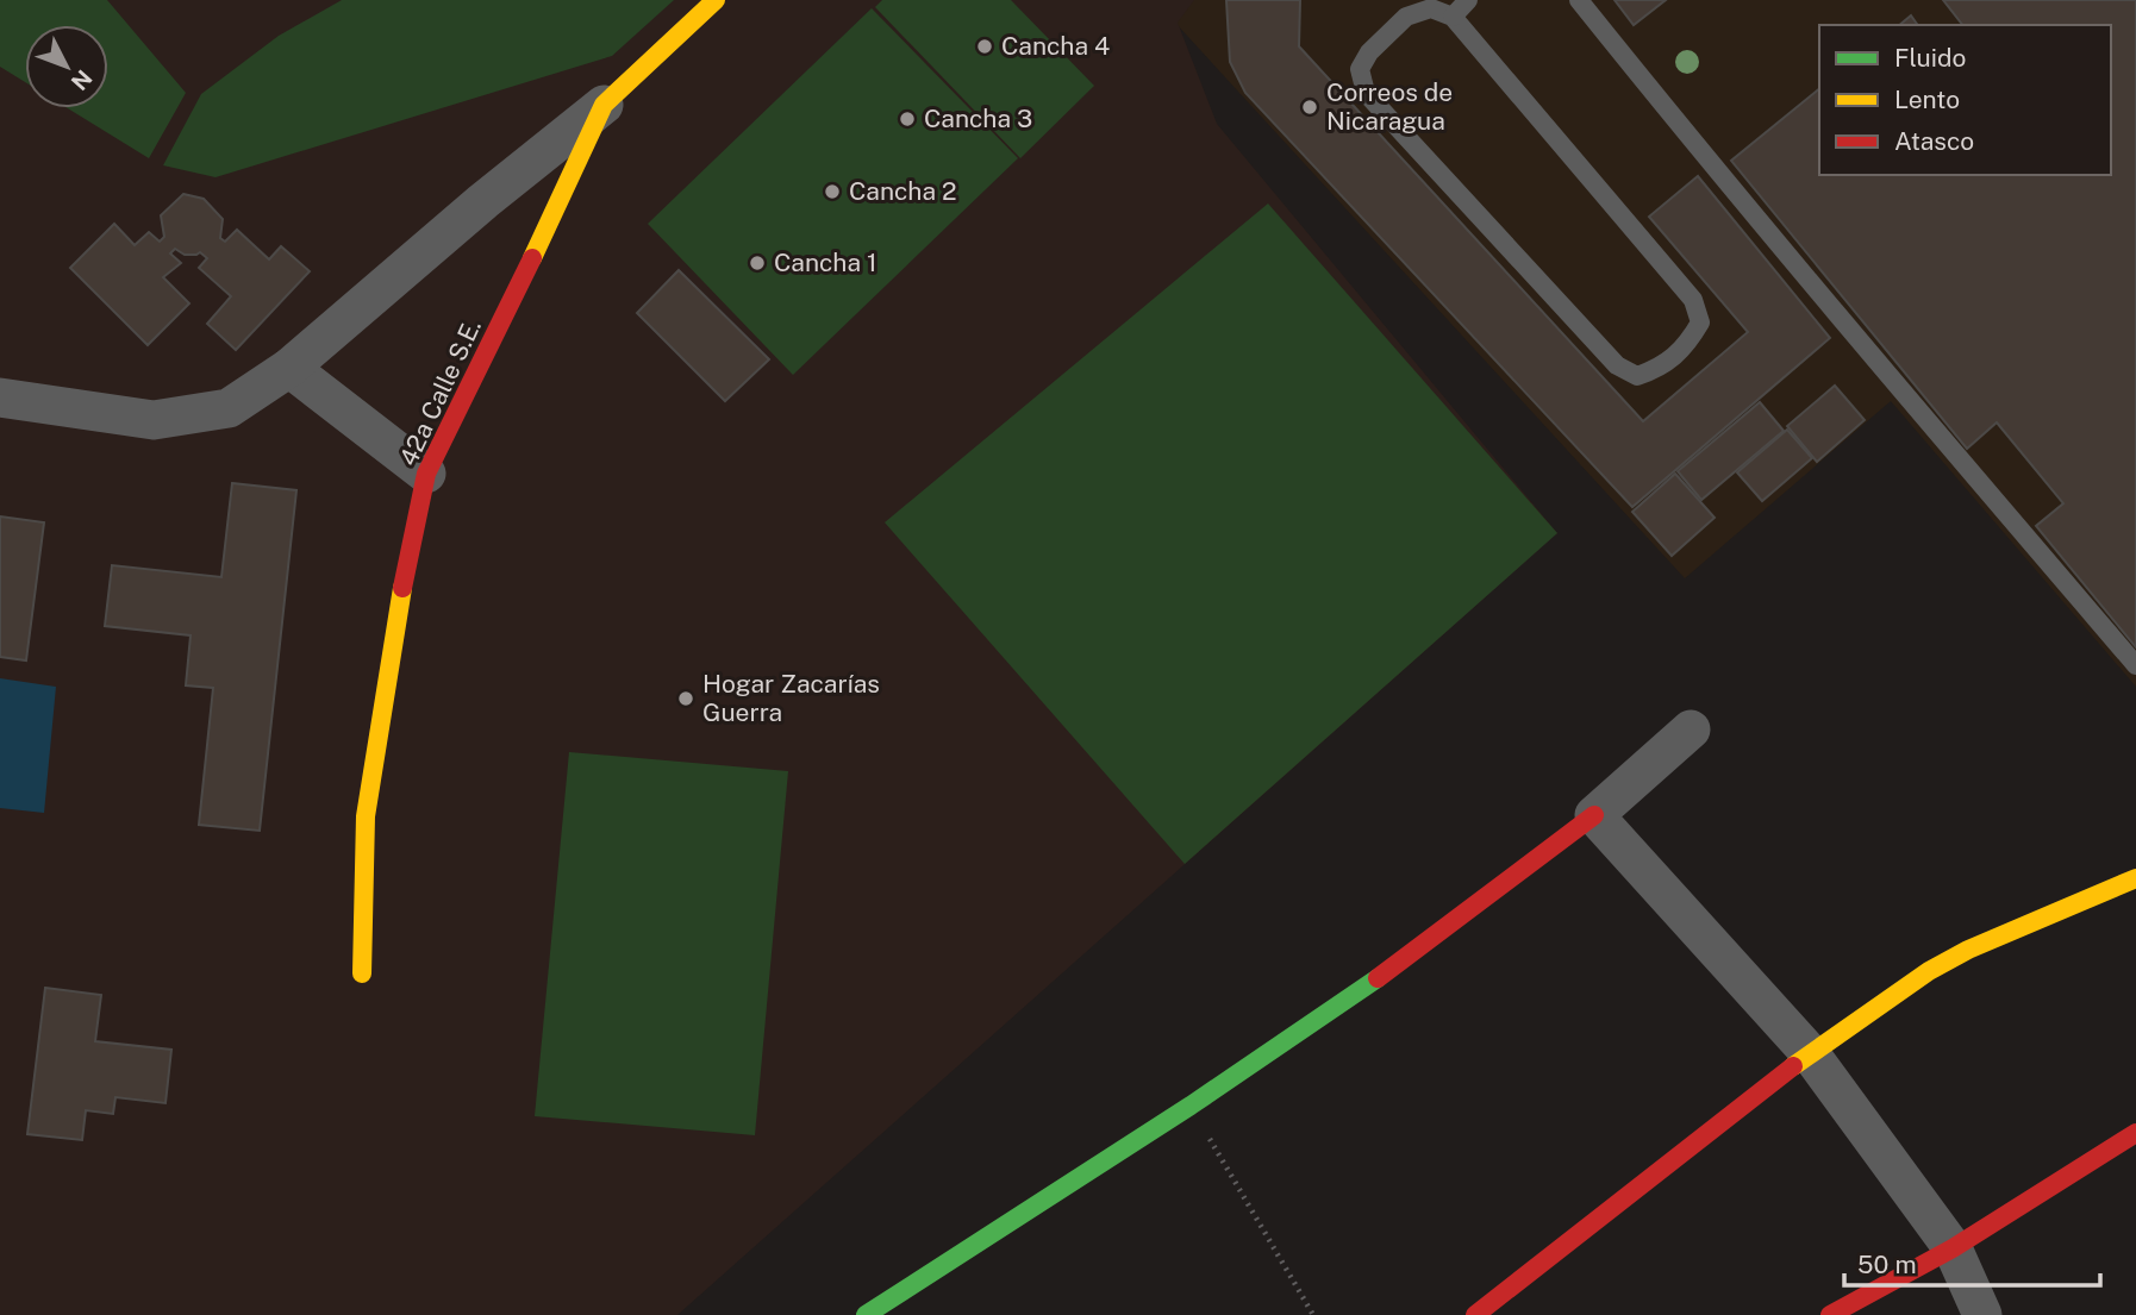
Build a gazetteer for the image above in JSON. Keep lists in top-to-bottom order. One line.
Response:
{"streets":{"street":["42a Calle S.E."]},"places":["Cancha 4","Correos de Nicaragua","Cancha 3","Cancha 2","Cancha 1","Hogar Zacarías Guerra"],"legend":["Fluido","Lento","Atasco"],"scale_bar":"50 m","north":"bottom right"}
